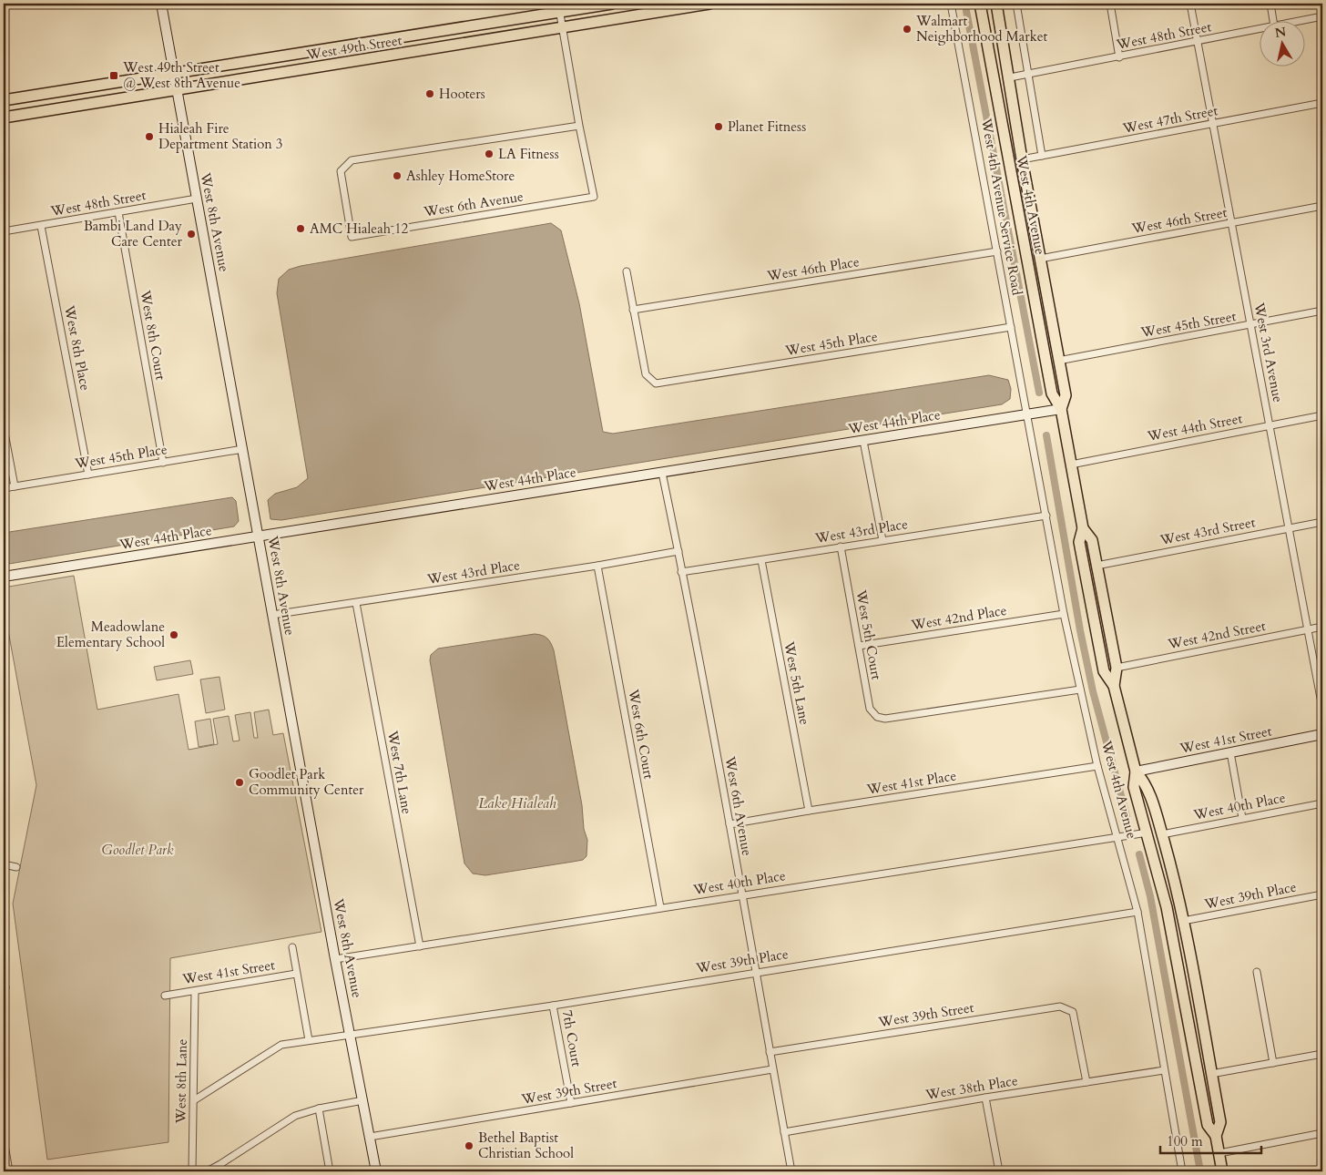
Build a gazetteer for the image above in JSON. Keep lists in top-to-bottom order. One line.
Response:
{"streets":{"main road":["West 49th Street","West 4th Avenue"],"street":["West 48th Street","West 47th Street","West 6th Avenue","West 4th Avenue Service Road","West 46th Street","West 8th Avenue","West 46th Place","West 45th Street","West 8th Court","West 45th Place","West 8th Place","West 3rd Avenue","West 44th Place","West 44th Street","West 43rd Place","West 43rd Street","West 42nd Place","West 5th Court","West 42nd Street","West 5th Lane","West 6th Court","West 41st Street","West 7th Lane","West 41st Place","West 40th Place","West 39th Place","West 39th Street","7th Court","West 8th Lane","West 38th Place"]},"crossings":[["West 48th Street","West 4th Avenue"],["West 48th Street","West 8th Avenue"],["West 48th Street","West 8th Court"],["West 48th Street","West 8th Place"],["West 48th Street","West 3rd Avenue"],["West 49th Street","West 6th Avenue"],["West 49th Street","West 8th Avenue"],["West 47th Street","West 4th Avenue"],["West 47th Street","West 3rd Avenue"],["West 6th Avenue","West 44th Place"],["West 6th Avenue","West 43rd Place"],["West 6th Avenue","West 41st Place"],["West 6th Avenue","West 40th Place"],["West 6th Avenue","West 39th Place"],["West 6th Avenue","West 39th Street"],["West 6th Avenue","West 38th Place"],["West 4th Avenue","West 4th Avenue Service Road"],["West 4th Avenue","West 46th Street"],["West 4th Avenue","West 45th Street"],["West 4th Avenue","West 44th Place"],["West 4th Avenue","West 44th Street"],["West 4th Avenue","West 43rd Place"],["West 4th Avenue","West 43rd Street"],["West 4th Avenue","West 42nd Place"],["West 4th Avenue","West 5th Court"],["West 4th Avenue","West 42nd Street"],["West 4th Avenue","West 41st Street"],["West 4th Avenue","West 41st Place"],["West 4th Avenue","West 40th Place"],["West 4th Avenue","West 39th Place"],["West 4th Avenue","West 38th Place"],["West 4th Avenue Service Road","West 46th Place"],["West 4th Avenue Service Road","West 45th Place"],["West 4th Avenue Service Road","West 44th Place"],["West 46th Street","West 3rd Avenue"],["West 8th Avenue","West 45th Place"],["West 8th Avenue","West 44th Place"],["West 8th Avenue","West 43rd Place"],["West 8th Avenue","West 40th Place"],["West 8th Avenue","West 39th Place"],["West 8th Avenue","West 39th Street"],["West 46th Place","West 45th Place"],["West 45th Street","West 3rd Avenue"],["West 8th Court","West 45th Place"],["West 45th Place","West 8th Place"],["West 3rd Avenue","West 44th Street"],["West 3rd Avenue","West 43rd Street"],["West 3rd Avenue","West 42nd Street"],["West 43rd Place","West 5th Court"],["West 43rd Place","West 5th Lane"],["West 43rd Place","West 6th Court"],["West 43rd Place","West 7th Lane"],["West 42nd Place","West 5th Court"],["West 5th Lane","West 41st Place"],["West 6th Court","West 40th Place"],["West 41st Street","West 8th Lane"],["West 7th Lane","West 40th Place"],["West 39th Place","7th Court"],["West 39th Place","West 8th Lane"],["West 39th Street","7th Court"],["West 39th Street","West 38th Place"]],"water":["Lake Hialeah"],"parks":["Goodlet Park"],"places":{"other":["Walmart Neighborhood Market","Hooters","Planet Fitness","Hialeah Fire Department Station 3","LA Fitness","Ashley HomeStore","AMC Hialeah 12","Bambi Land Day Care Center","Meadowlane Elementary School","Goodlet Park Community Center","Bethel Baptist Christian School"],"transit":["West 49th Street @ West 8th Avenue"]},"scale_bar":"100 m","north":"top"}
